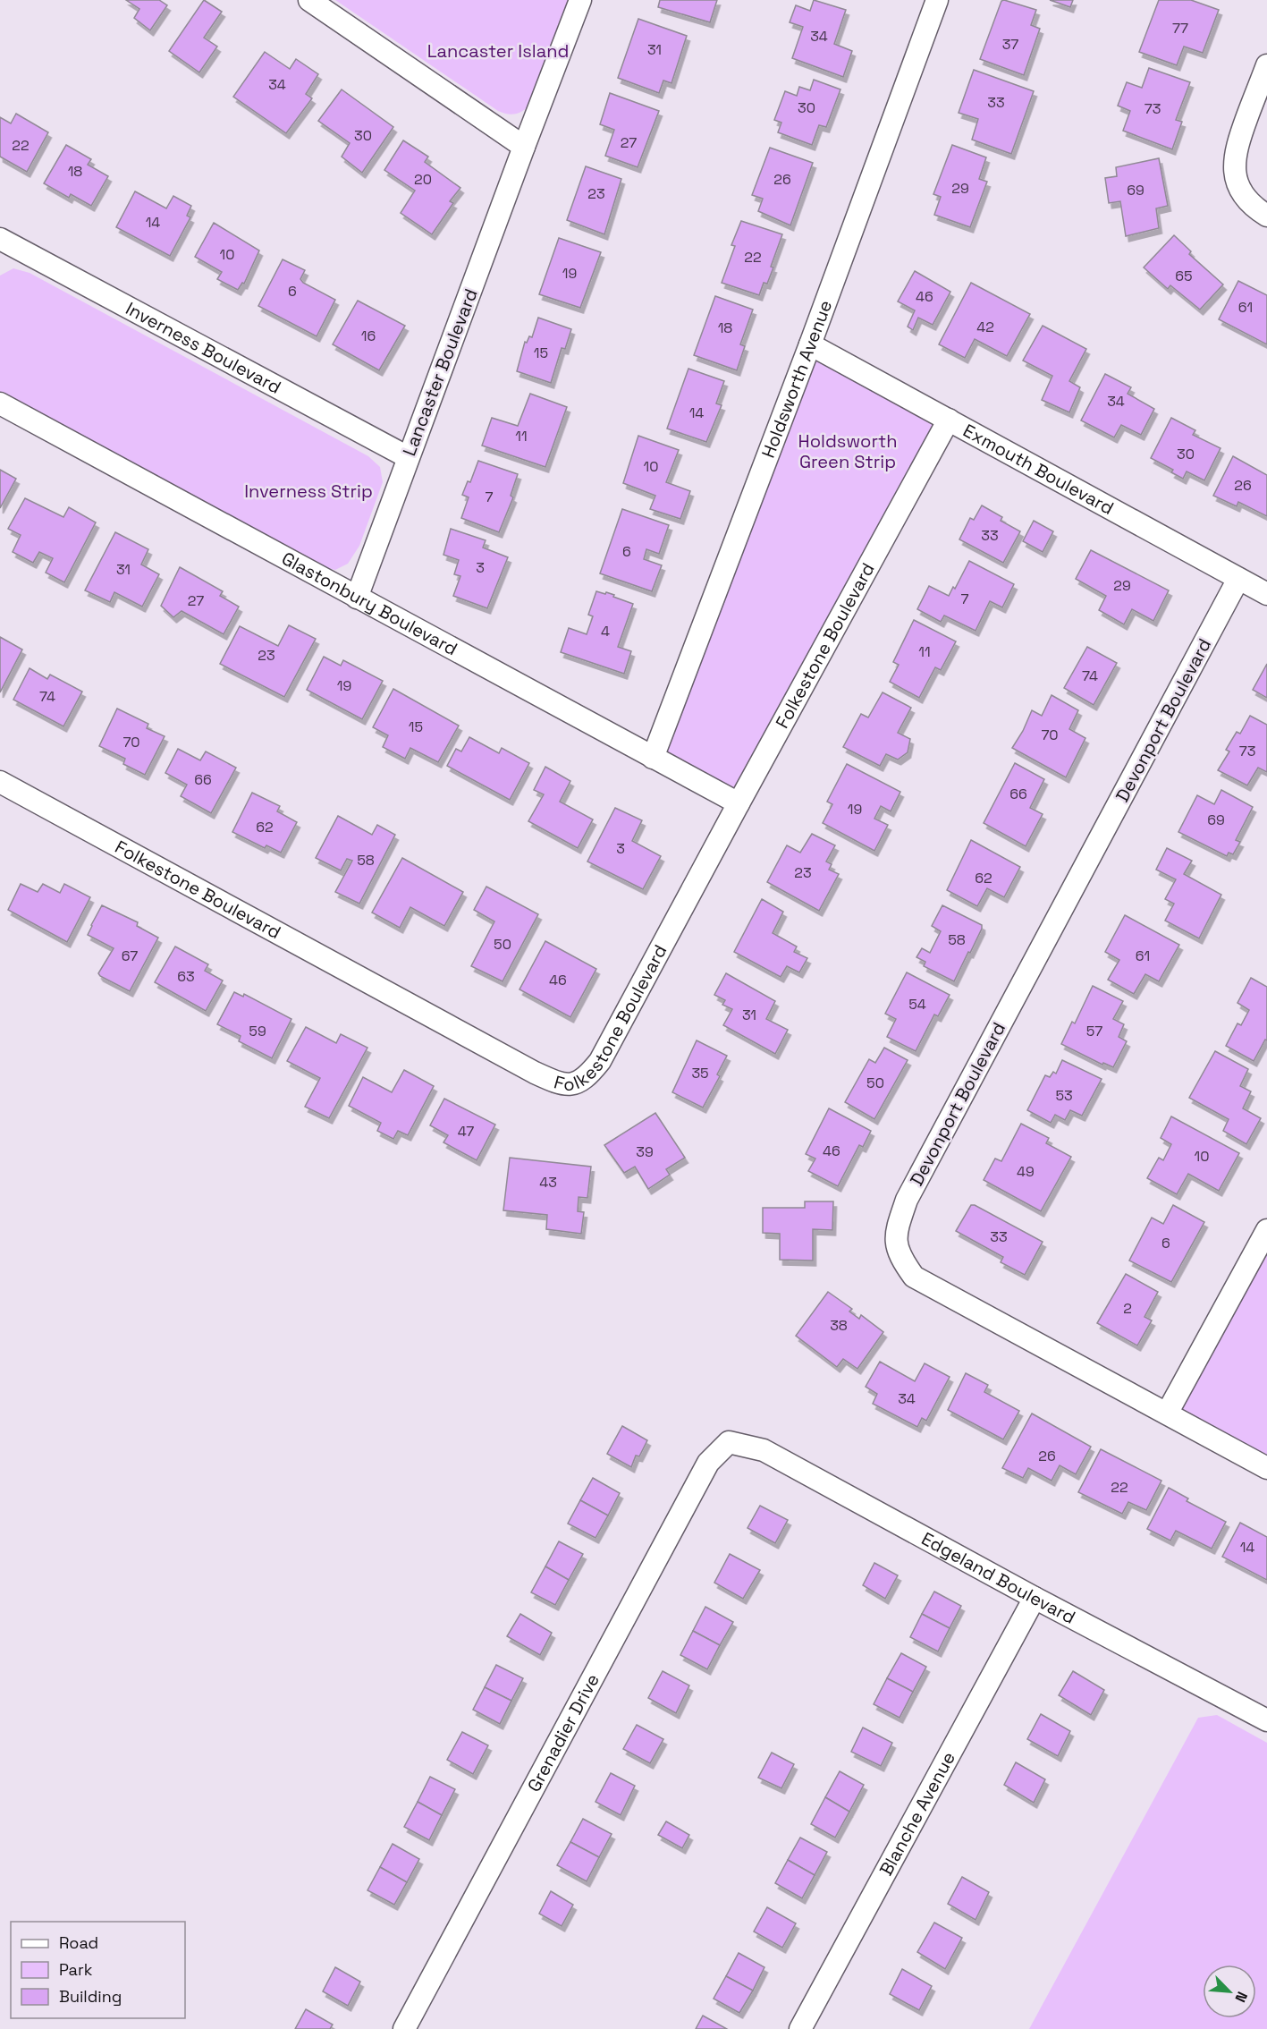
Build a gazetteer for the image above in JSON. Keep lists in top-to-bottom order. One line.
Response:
{"streets":{"street":["Inverness Boulevard","Lancaster Boulevard","Holdsworth Avenue","Exmouth Boulevard","Glastonbury Boulevard","Folkestone Boulevard","Devonport Boulevard","Edgeland Boulevard","Grenadier Drive","Blanche Avenue"]},"crossings":[["Inverness Boulevard","Lancaster Boulevard"],["Lancaster Boulevard","Glastonbury Boulevard"],["Holdsworth Avenue","Exmouth Boulevard"],["Holdsworth Avenue","Glastonbury Boulevard"],["Exmouth Boulevard","Folkestone Boulevard"],["Exmouth Boulevard","Devonport Boulevard"],["Glastonbury Boulevard","Folkestone Boulevard"],["Edgeland Boulevard","Grenadier Drive"],["Edgeland Boulevard","Blanche Avenue"]],"parks":["Lancaster Island","Holdsworth Green Strip","Inverness Strip"],"house_numbers":["77","34","37","31","34","33","30","73","30","27","22","18","20","26","29","69","23","14","10","22","19","65","6","46","61","42","18","16","15","34","14","11","30","10","26","7","33","6","3","31","29","7","27","4","11","23","74","19","74","15","70","70","73","66","66","19","69","62","3","58","23","62","58","50","67","61","63","46","54","31","59","57","35","50","53","47","46","39","10","49","43","33","6","2","38","34","26","22","14"],"legend":["Road","Park","Building"],"north":"bottom right"}
